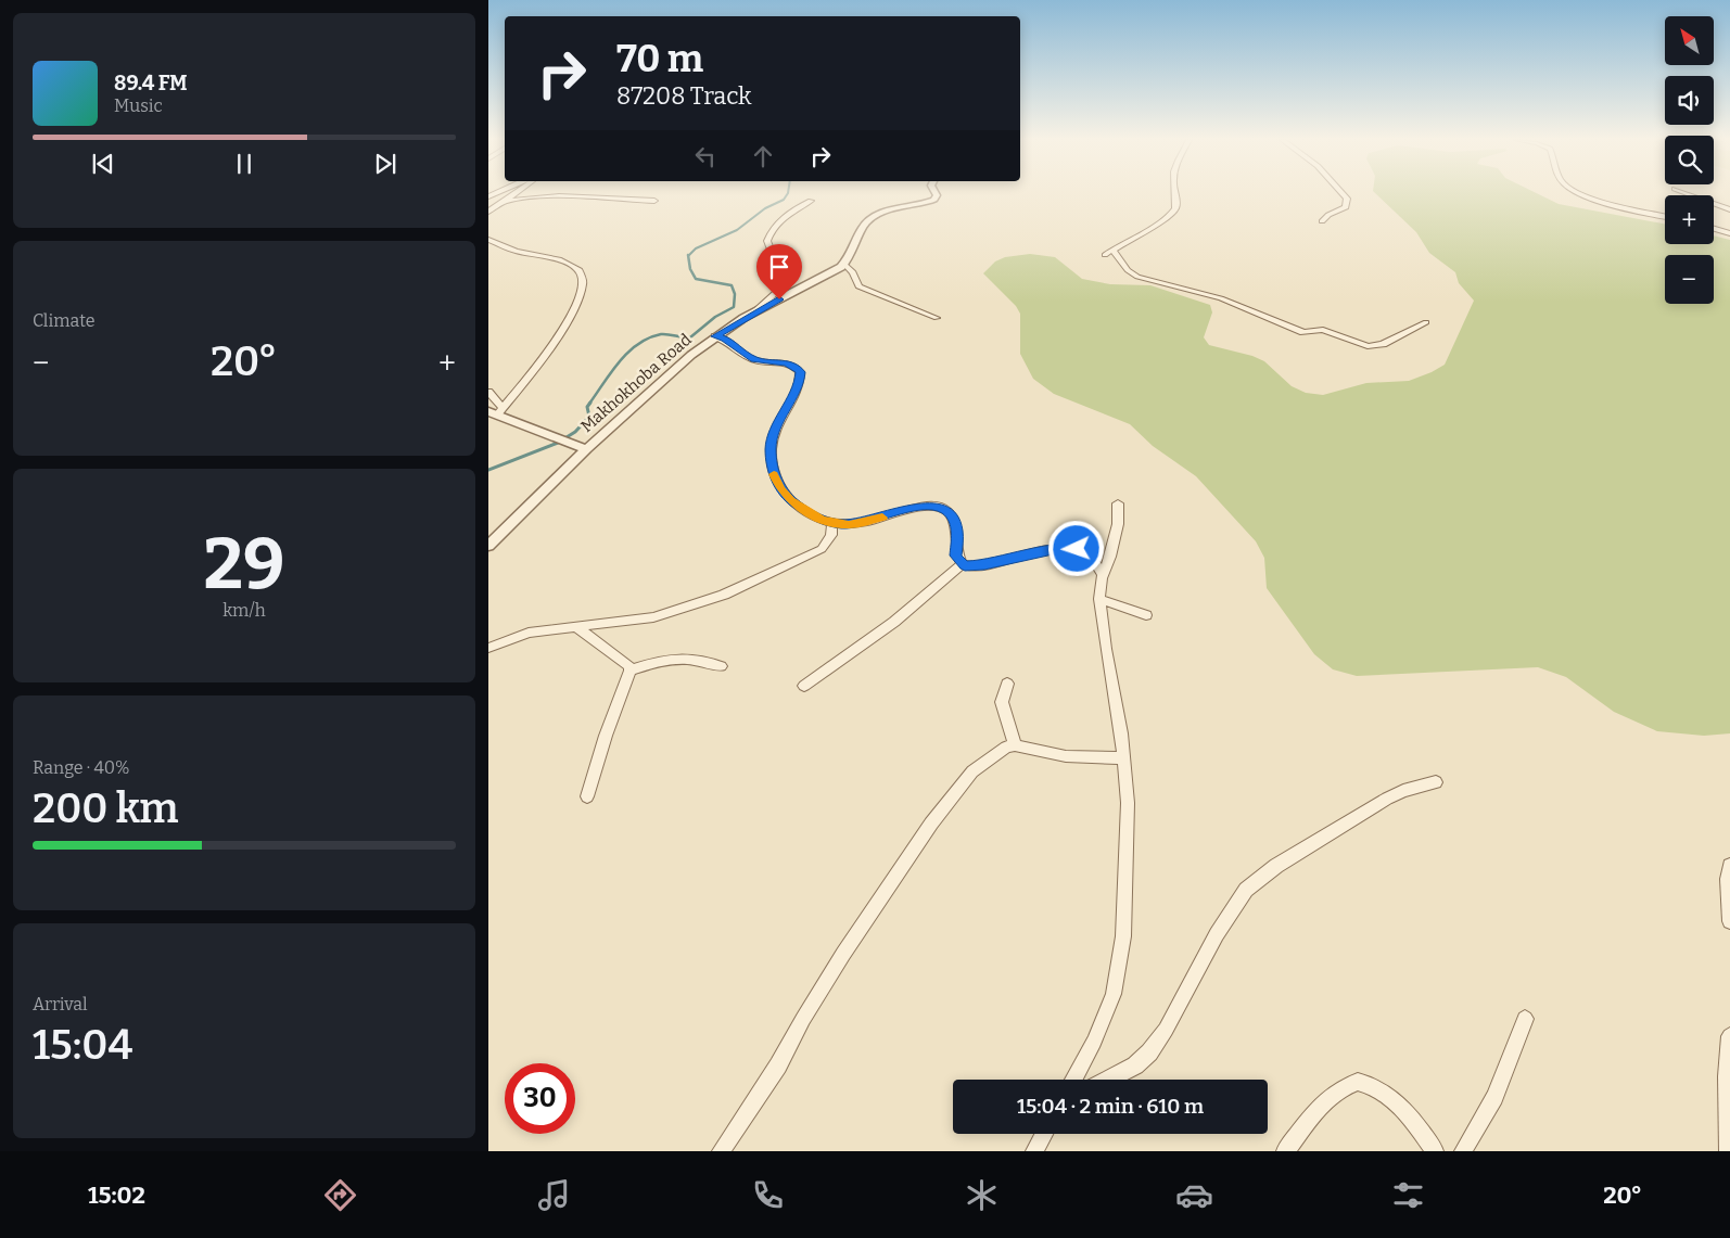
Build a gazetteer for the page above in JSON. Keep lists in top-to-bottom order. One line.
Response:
{"streets":{"street":["Makhokhoba Road"]},"north":"top left","page":{"map_buttons":["+","−"],"turn":["70 m","87208 Track"],"song":["89.4 FM","Music"],"tile":["Climate",["29","km/h"],["Range · 40%","200 km"],["Arrival","15:04"]],"heat":["−","20°","+"],"limit":"30","trip":"15:04 · 2 min · 610 m","tabs":["15:02","20°"]}}
